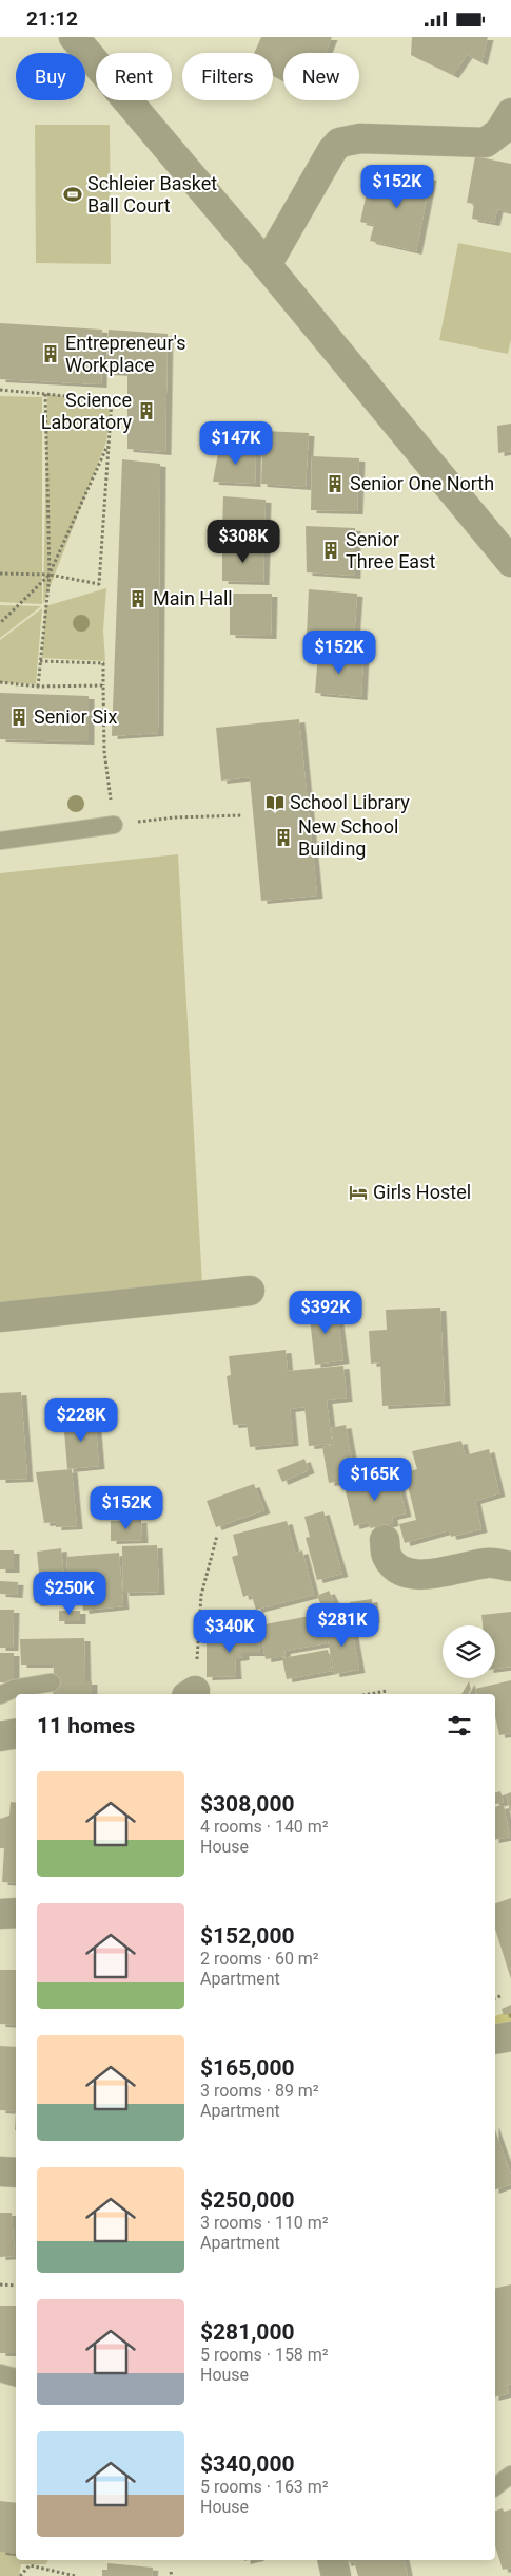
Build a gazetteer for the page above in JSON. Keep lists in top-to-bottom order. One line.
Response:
{"places":{"sports":["Schleier Basket Ball Court"],"building":["Entrepreneur's Workplace","Science Laboratory","Senior One North","Senior Three East","Main Hall","Senior Six","New School Building"],"library":["School Library"],"hotel":["Girls Hostel"]},"page":{"status":"21:12","chip":["Buy","Rent","Filters","New"],"price":["$152K","$147K","$308K","$152K","$392K","$228K","$165K","$152K","$250K","$281K","$340K"],"heading":"11 homes","list":[{"name":"$308,000","note":"4 rooms · 140 m² · House"},{"name":"$152,000","note":"2 rooms · 60 m² · Apartment"},{"name":"$165,000","note":"3 rooms · 89 m² · Apartment"},{"name":"$250,000","note":"3 rooms · 110 m² · Apartment"},{"name":"$281,000","note":"5 rooms · 158 m² · House"},{"name":"$340,000","note":"5 rooms · 163 m² · House"}]}}
